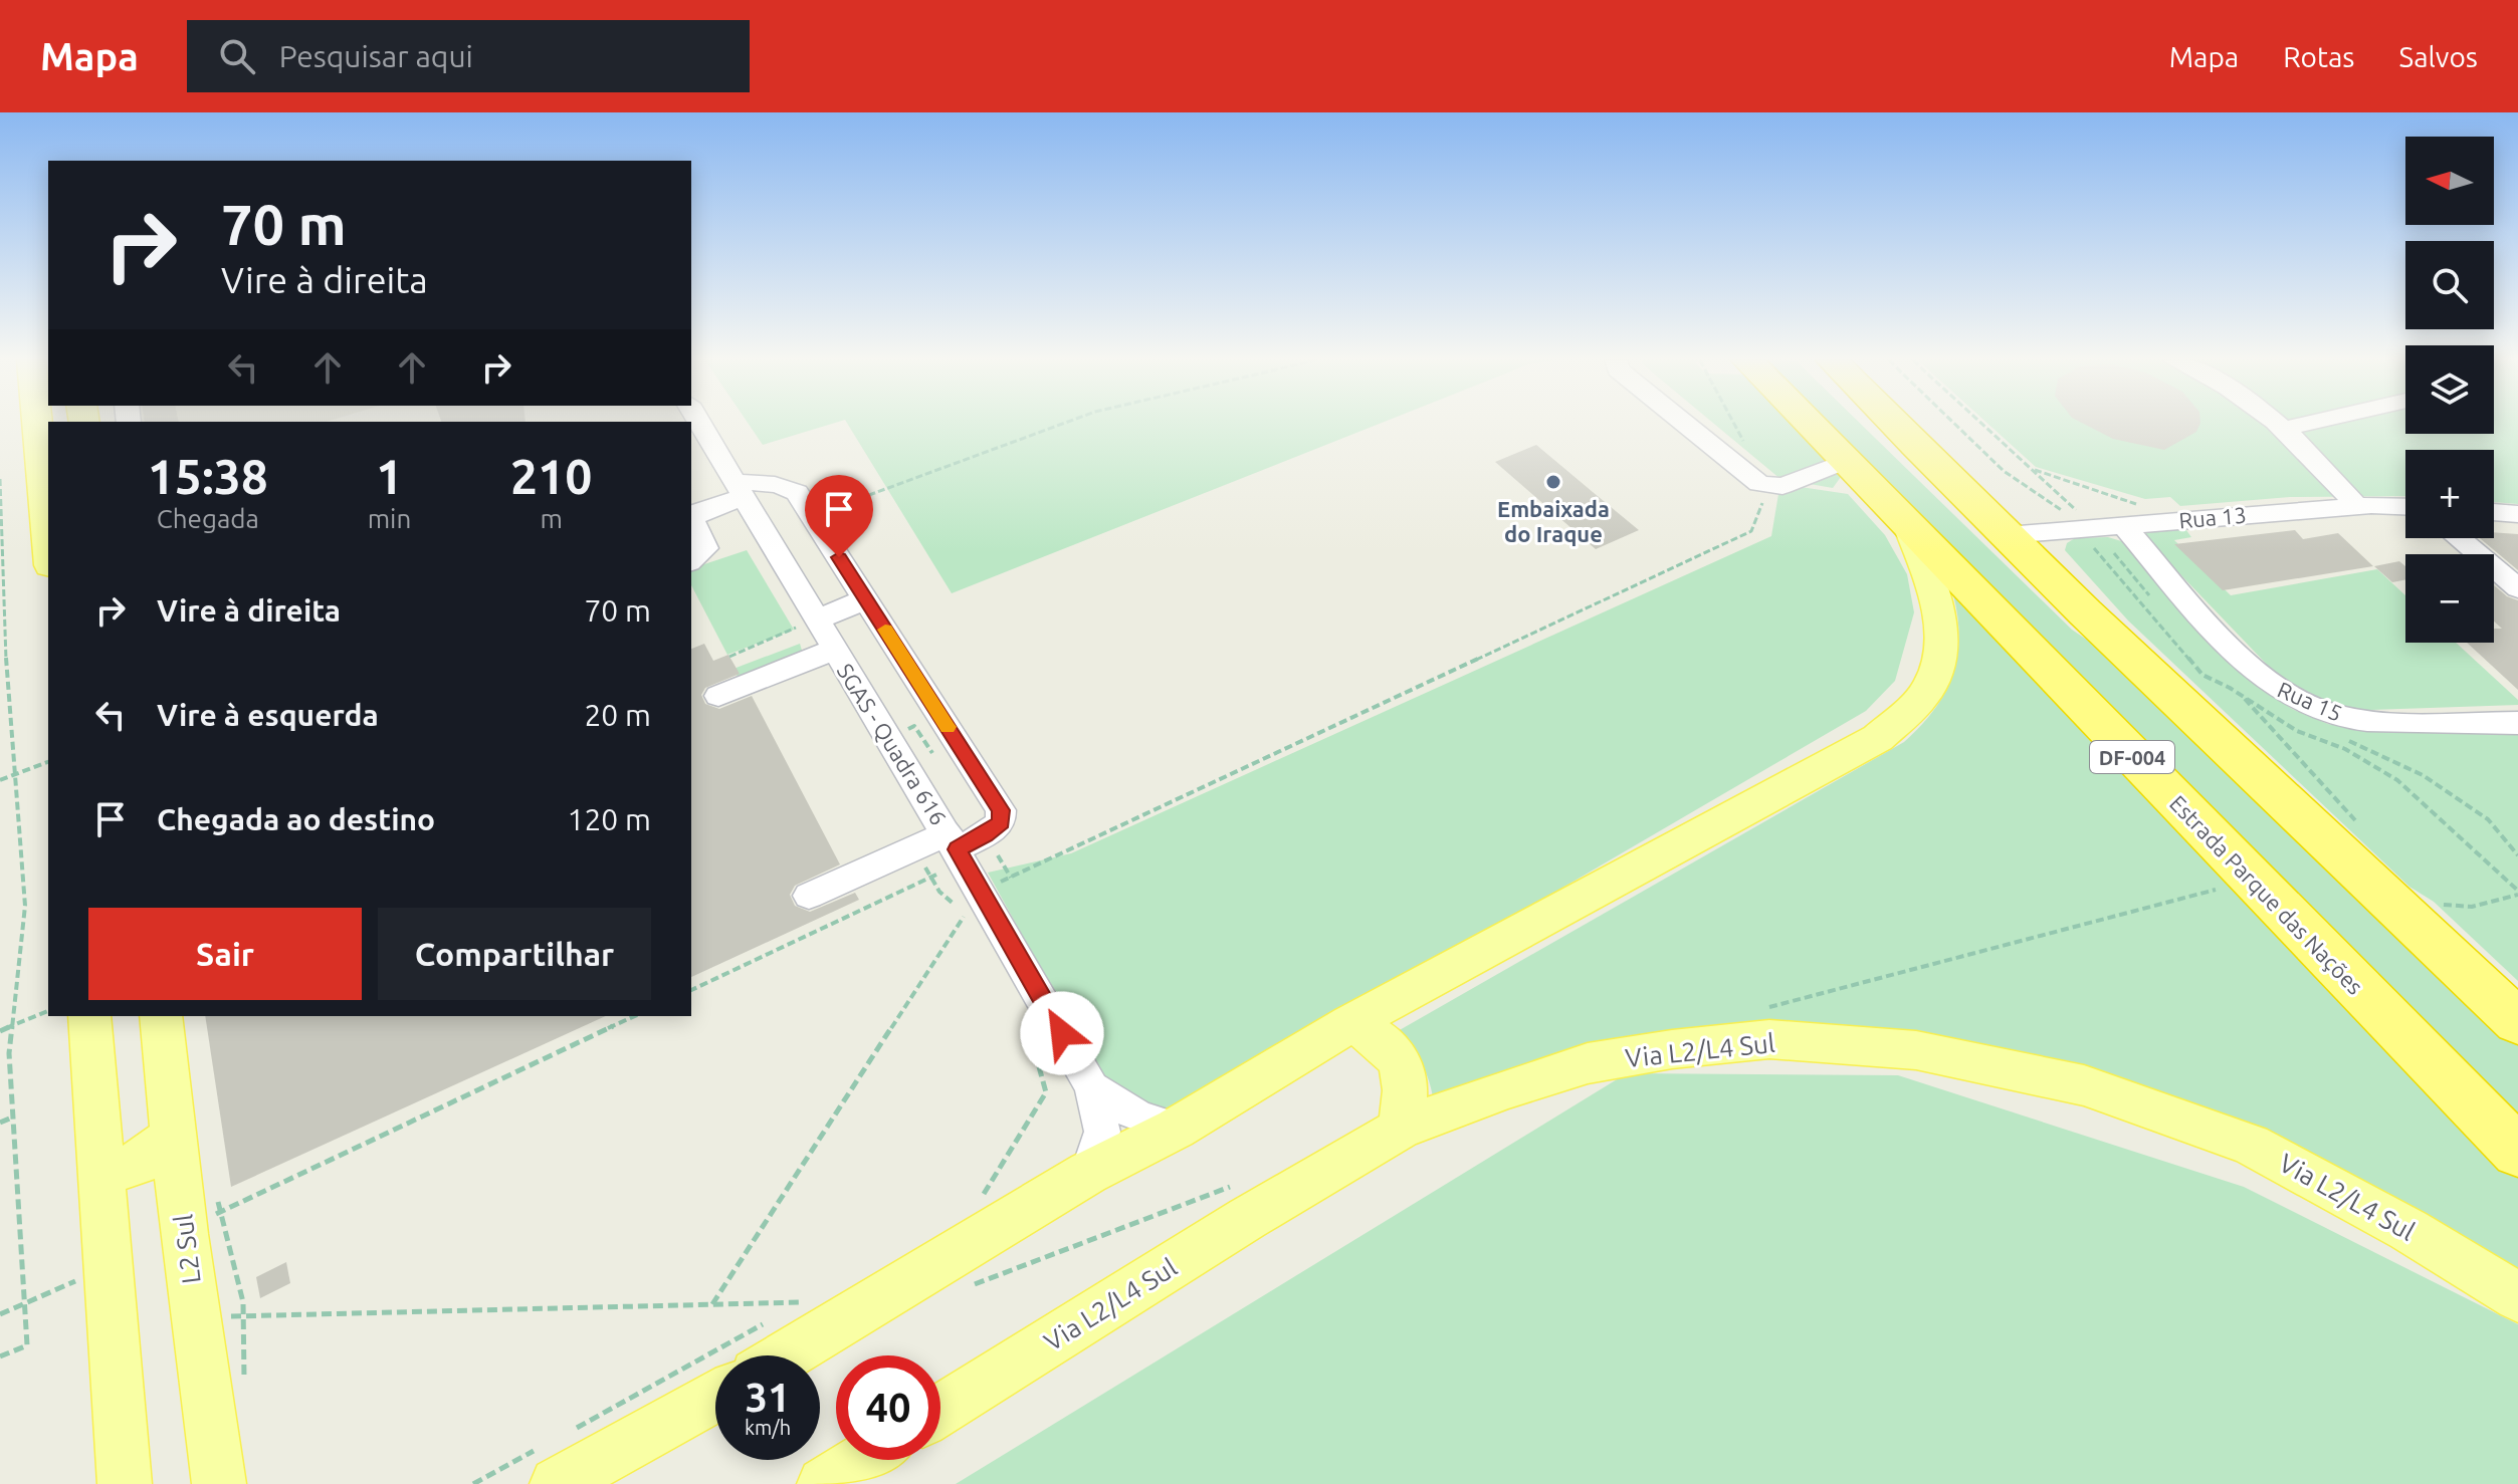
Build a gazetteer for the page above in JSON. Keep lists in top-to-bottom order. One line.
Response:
{"streets":{"highway":["DF-004","Estrada Parque das Nações"],"main road":["Via L2/L4 Sul","L2 Sul"],"street":["Rua 13","Rua 15","SGAS - Quadra 616"]},"crossings":[["Rua 13","Rua 15"],["Rua 13","DF-004"]],"places":["Embaixada do Iraque"],"north":"left","page":{"header":"Mapa","search":"Pesquisar aqui","nav":["Mapa","Rotas","Salvos"],"map_buttons":["+","−"],"turn":["70 m","Vire à direita"],"eta":["15:38","Chegada","1","min","210","m"],"list":[{"name":"Vire à direita","value":"70 m"},{"name":"Vire à esquerda","value":"20 m"},{"name":"Chegada ao destino","value":"120 m"}],"buttons":["Sair","Compartilhar"],"speed":"31 km/h","limit":"40"}}
